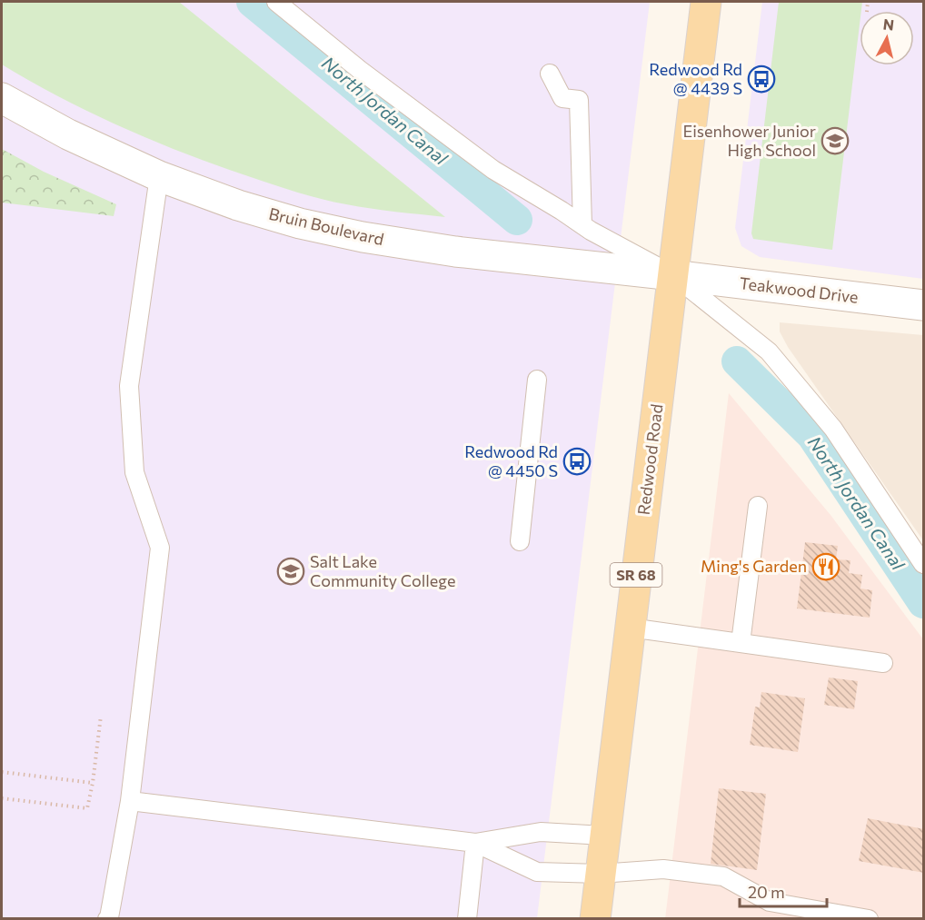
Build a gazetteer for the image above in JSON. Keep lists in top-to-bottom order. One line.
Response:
{"streets":{"main road":["Redwood Road","SR 68"],"street":["Bruin Boulevard","Teakwood Drive"]},"crossings":[["Bruin Boulevard","Teakwood Drive"],["Bruin Boulevard","Redwood Road"],["Teakwood Drive","Redwood Road"]],"water":["North Jordan Canal"],"places":{"bus stop":["Redwood Rd @ 4439 S","Redwood Rd @ 4450 S"],"school or university":["Eisenhower Junior High School","Salt Lake Community College"],"restaurant":["Ming's Garden"]},"scale_bar":"20 m","north":"top"}
